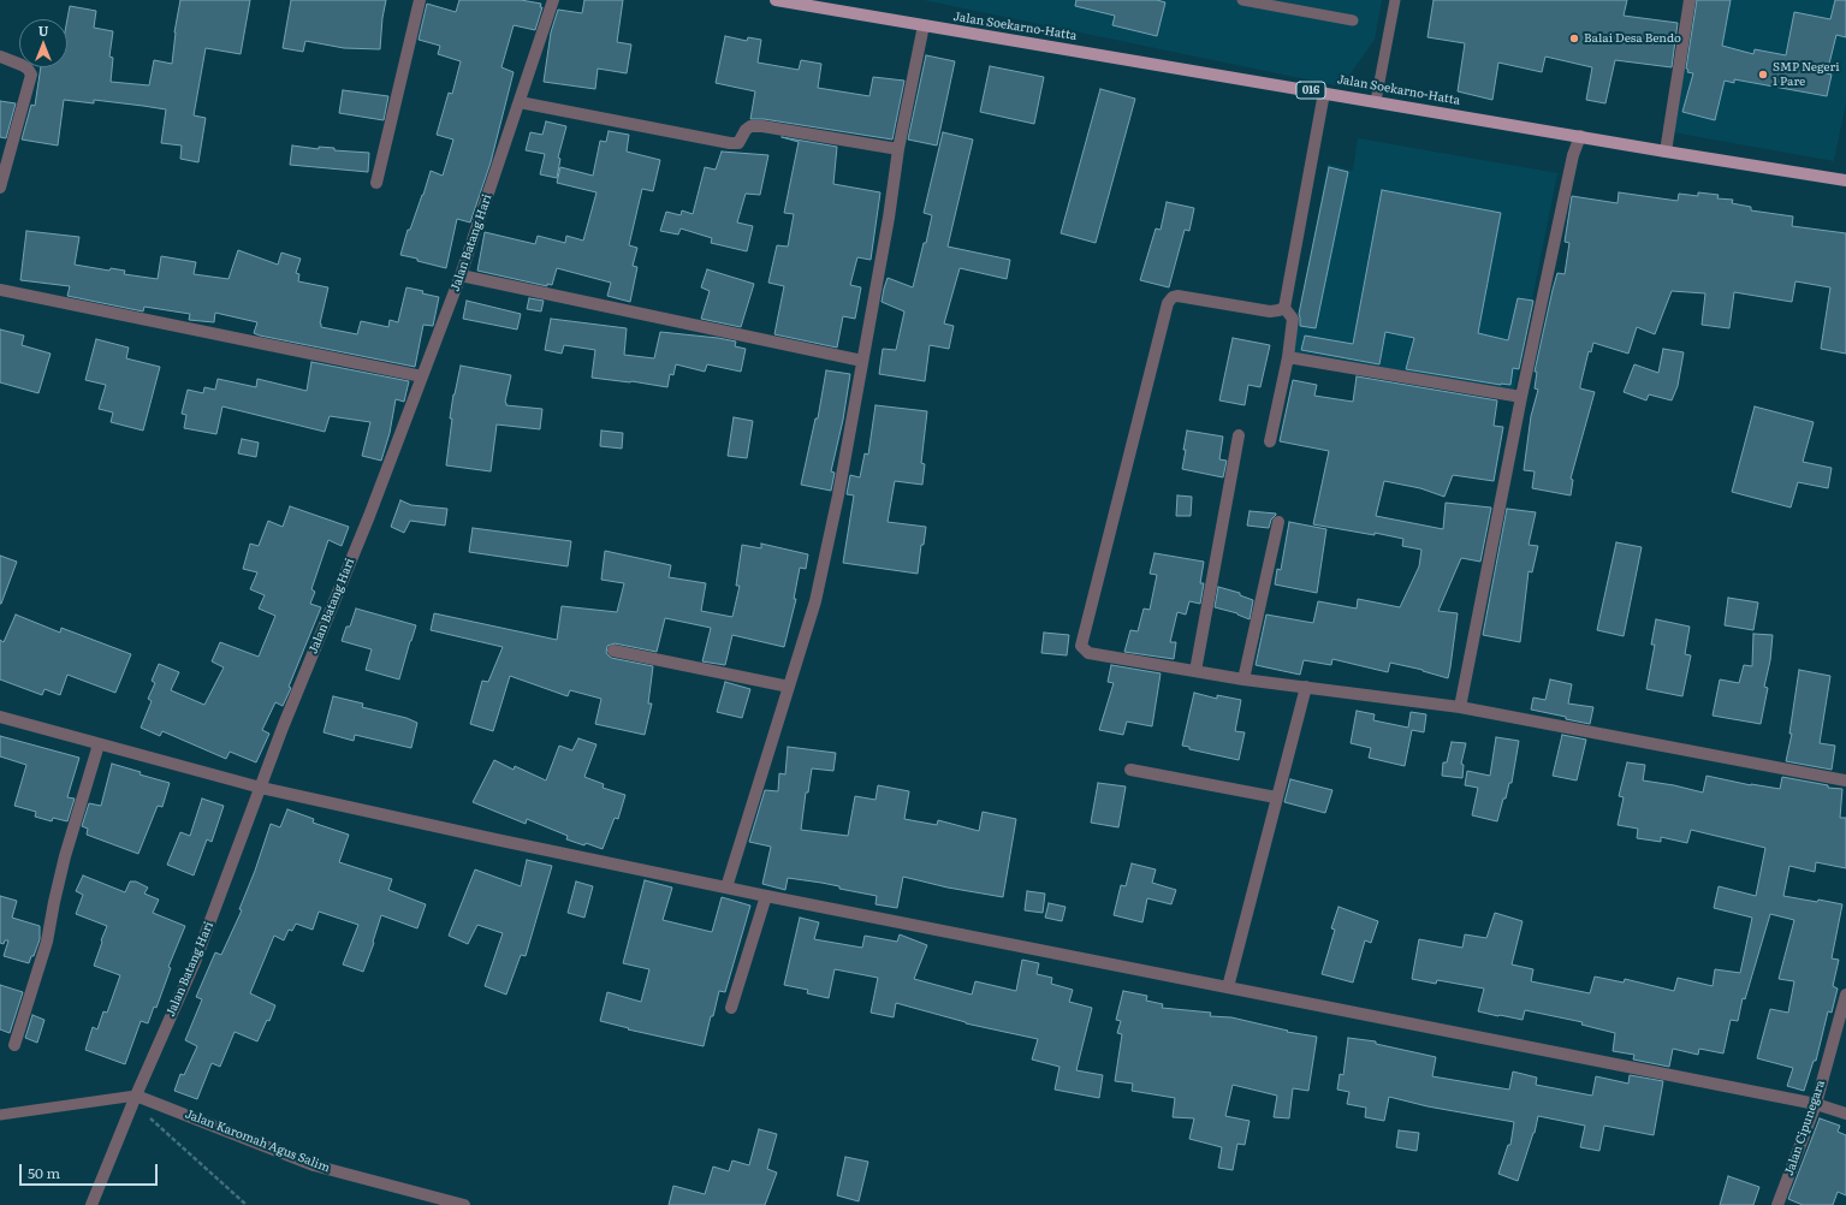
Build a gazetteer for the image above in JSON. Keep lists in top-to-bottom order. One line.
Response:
{"streets":{"main road":["Jalan Soekarno-Hatta","016"],"street":["Jalan Batang Hari","Jalan Cipunegara","Jalan Karomah Agus Salim"]},"crossings":[["Jalan Batang Hari","Jalan Karomah Agus Salim"]],"places":["Balai Desa Bendo","SMP Negeri 1 Pare"],"scale_bar":"50 m","north":"top"}
